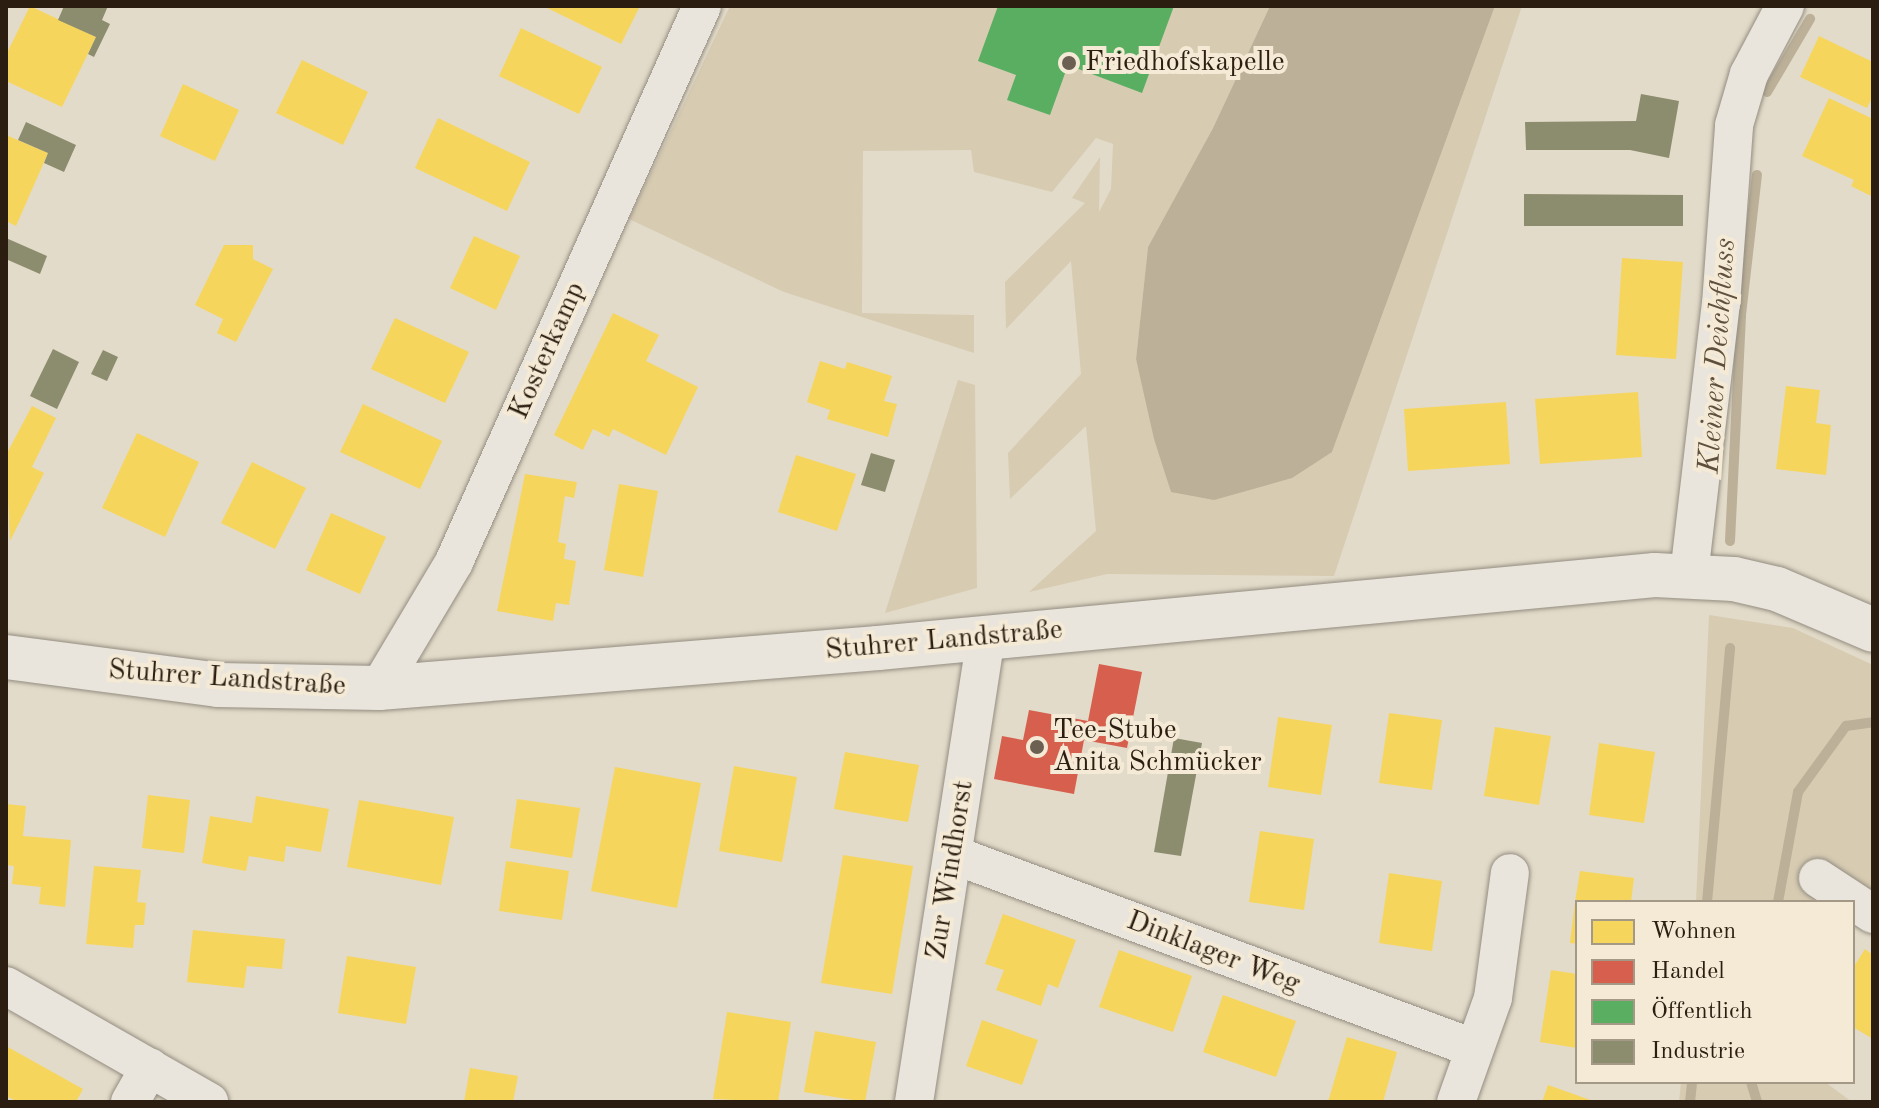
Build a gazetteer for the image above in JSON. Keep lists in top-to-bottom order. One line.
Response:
{"streets":{"main road":["Stuhrer Landstraße"],"street":["Kosterkamp","Zur Windhorst","Dinklager Weg"]},"crossings":[["Kosterkamp","Stuhrer Landstraße"],["Stuhrer Landstraße","Zur Windhorst"],["Zur Windhorst","Dinklager Weg"]],"water":["Kleiner Deichfluss"],"places":["Friedhofskapelle","Tee-Stube Anita Schmücker"],"legend":["Wohnen","Handel","Öffentlich","Industrie"]}
